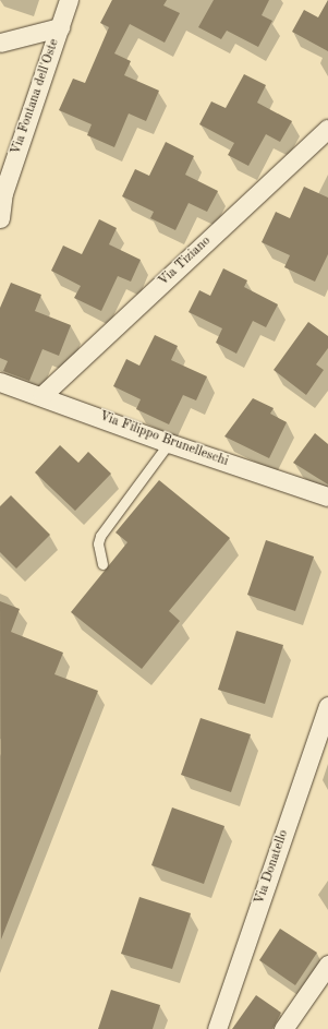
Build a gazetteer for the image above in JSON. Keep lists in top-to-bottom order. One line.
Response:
{"streets":{"street":["Via Fontana dell'Oste","Via Tiziano","Via Filippo Brunelleschi","Via Donatello"]},"crossings":[["Via Tiziano","Via Filippo Brunelleschi"]]}
